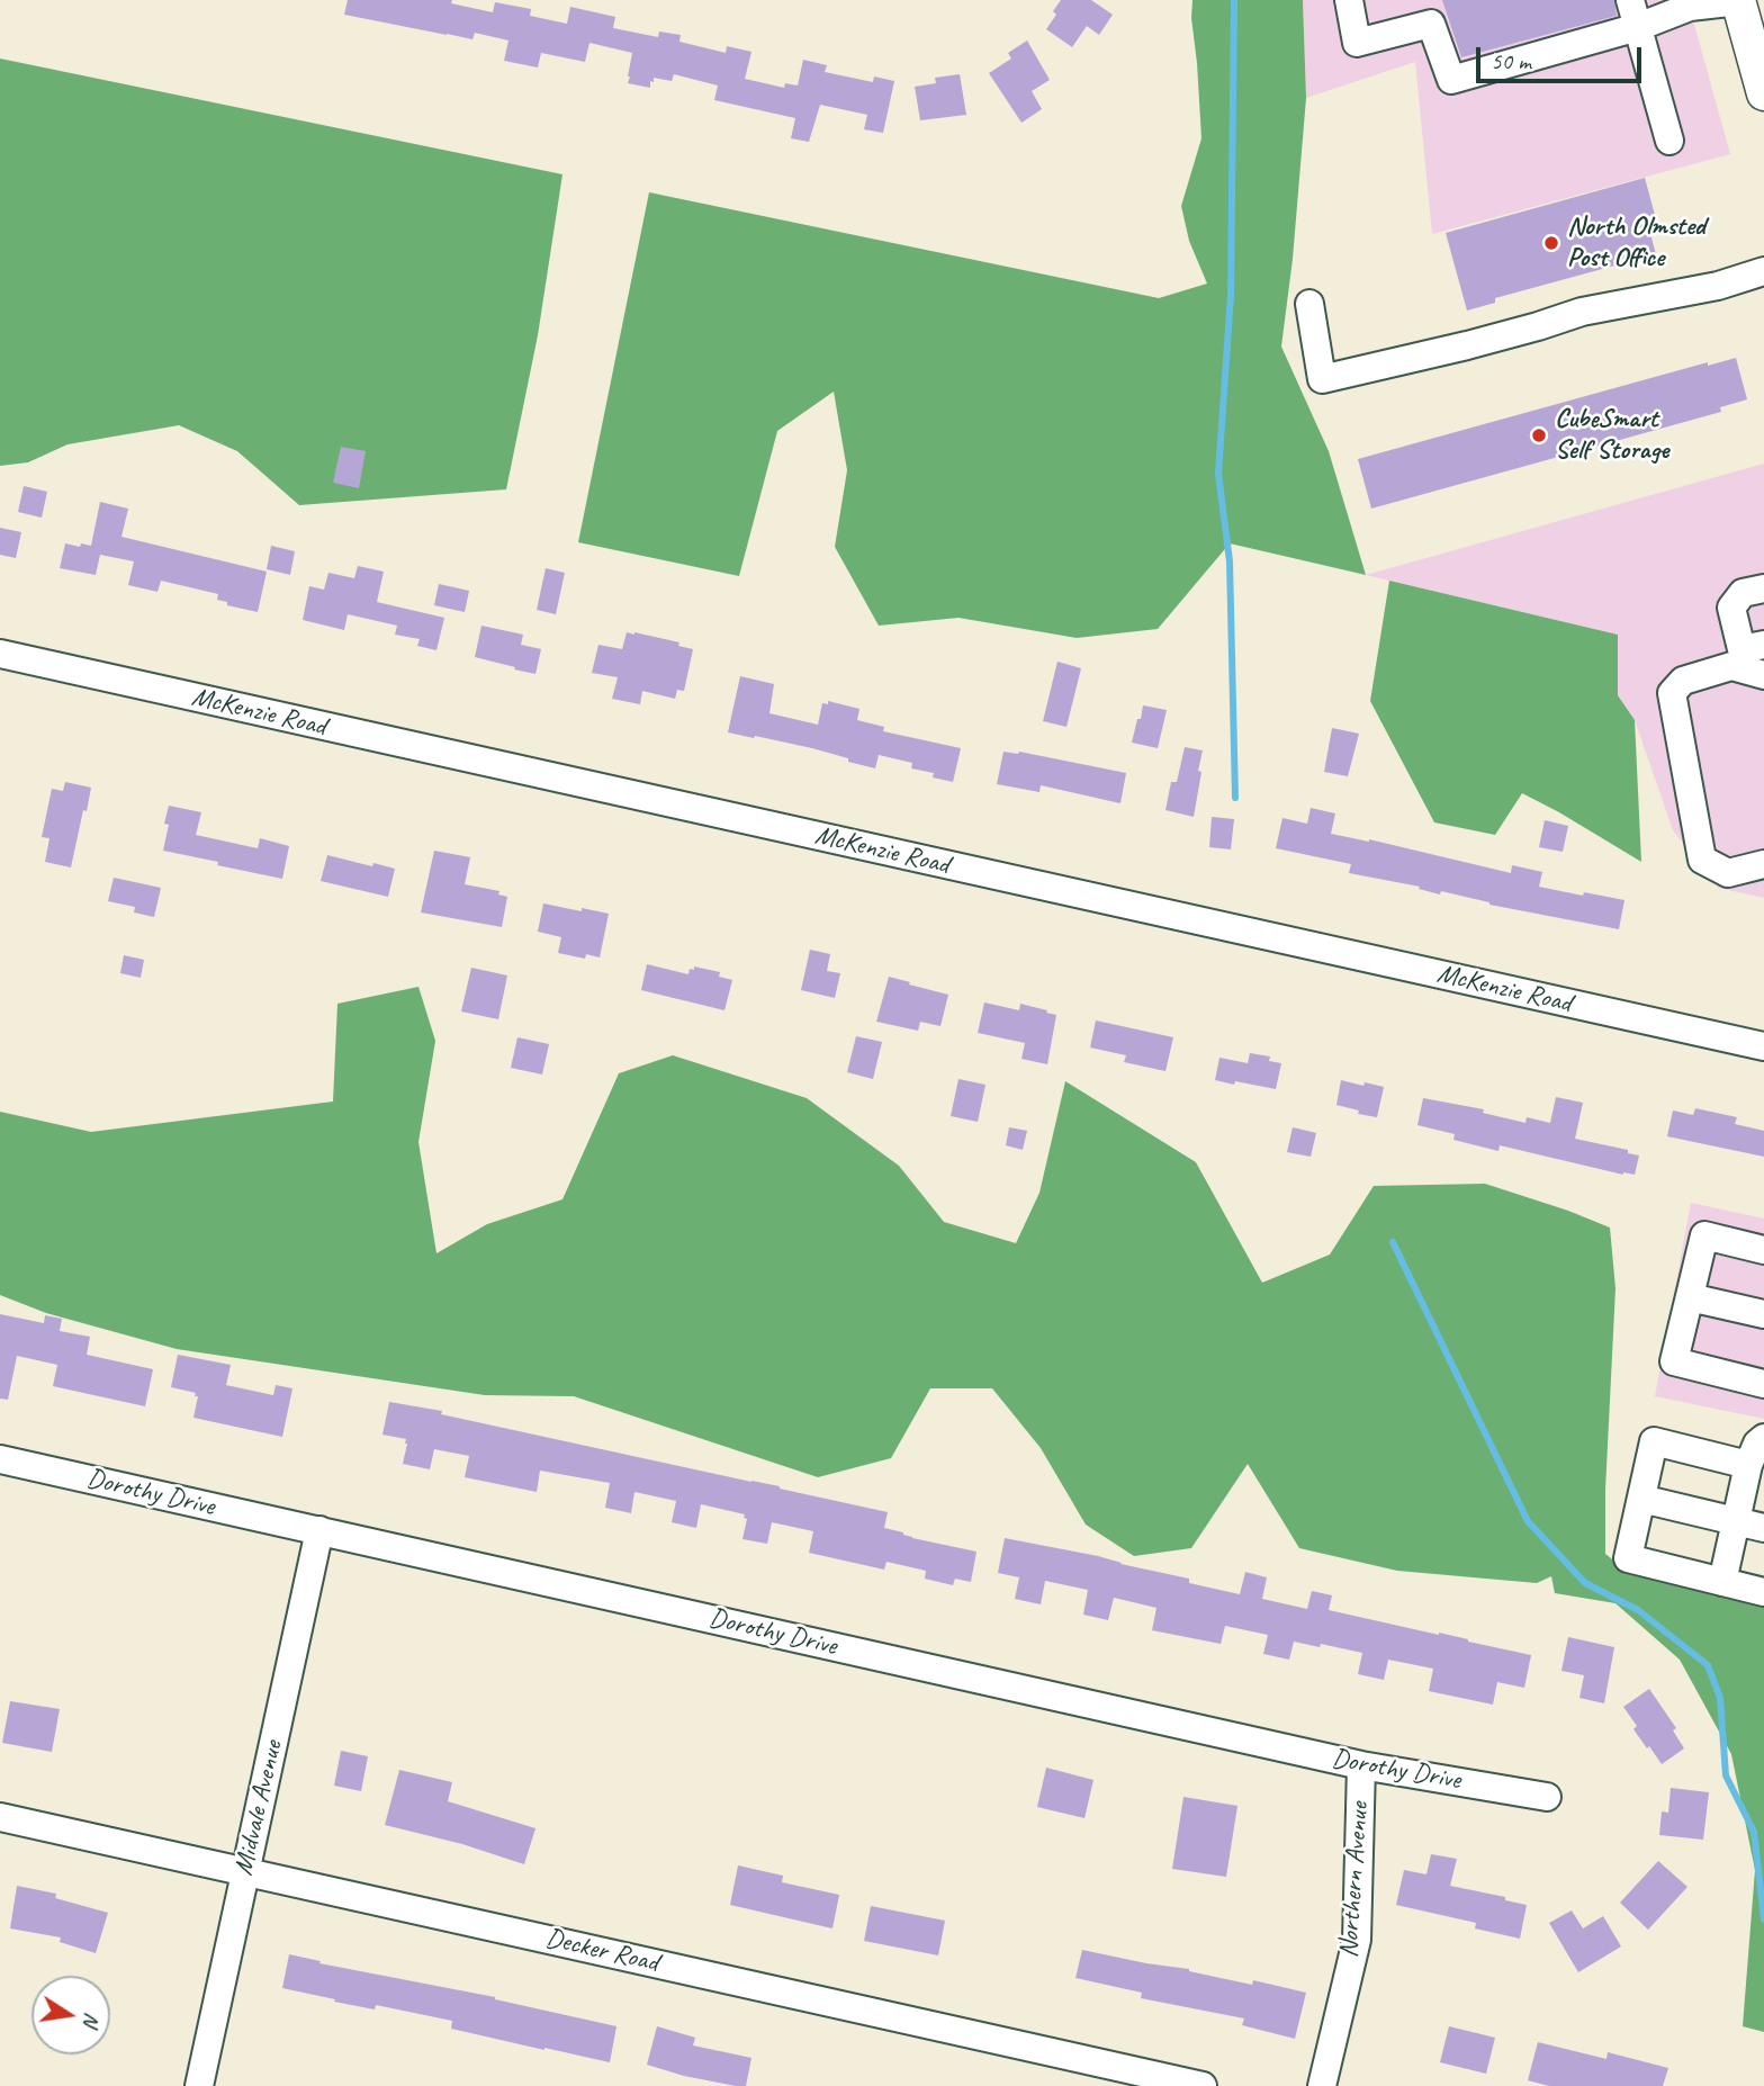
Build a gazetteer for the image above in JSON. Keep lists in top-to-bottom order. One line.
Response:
{"streets":{"street":["McKenzie Road","Dorothy Drive","Midvale Avenue","Northern Avenue","Decker Road"]},"crossings":[["Dorothy Drive","Midvale Avenue"],["Dorothy Drive","Northern Avenue"],["Midvale Avenue","Decker Road"]],"places":["North Olmsted Post Office","CubeSmart Self Storage"],"scale_bar":"50 m","north":"right"}
